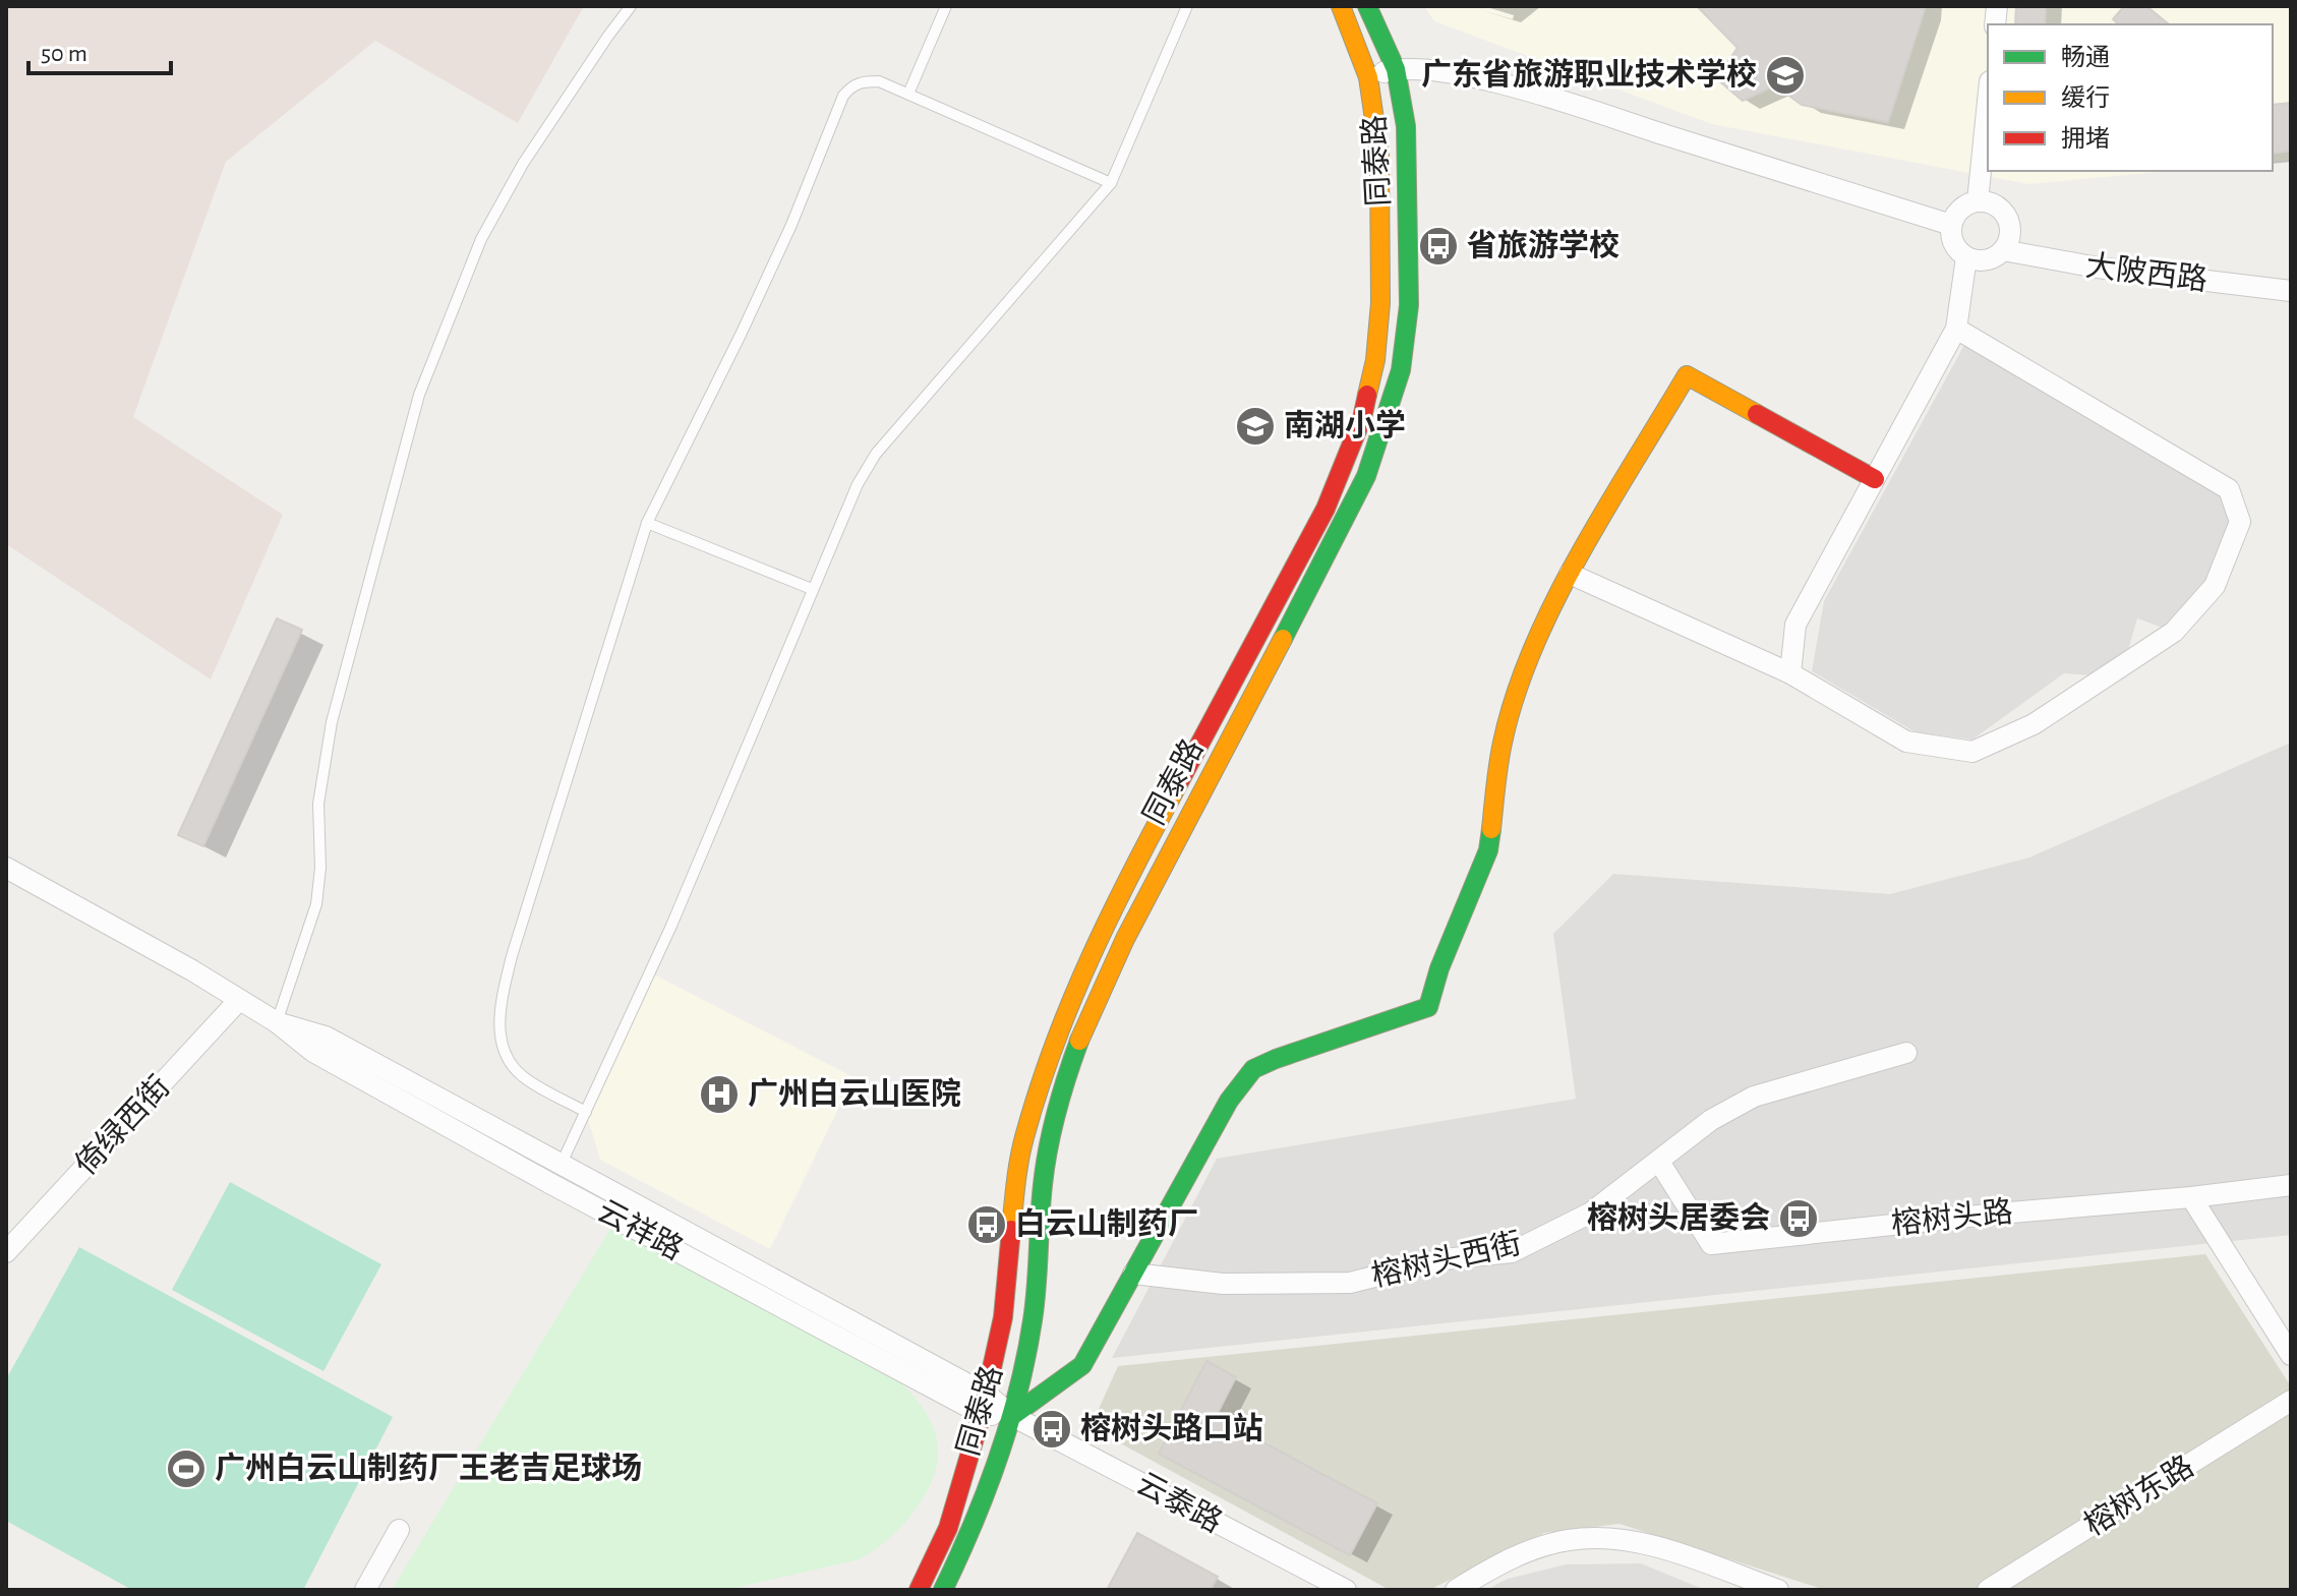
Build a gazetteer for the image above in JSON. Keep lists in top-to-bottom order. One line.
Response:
{"streets":{"main road":["同泰路"],"street":["大陂西路","倚绿西街","榕树头路","云祥路","榕树头西街","榕树东路","云泰路"]},"crossings":[["同泰路","云祥路"],["同泰路","云泰路"],["倚绿西街","云祥路"],["榕树头路","榕树头西街"],["云祥路","云泰路"]],"places":{"school or university":["广东省旅游职业技术学校","南湖小学"],"bus stop":["省旅游学校","榕树头居委会","白云山制药厂","榕树头路口站"],"hospital":["广州白云山医院"],"sports":["广州白云山制药厂王老吉足球场"]},"legend":["畅通","缓行","拥堵"],"scale_bar":"50 m"}
